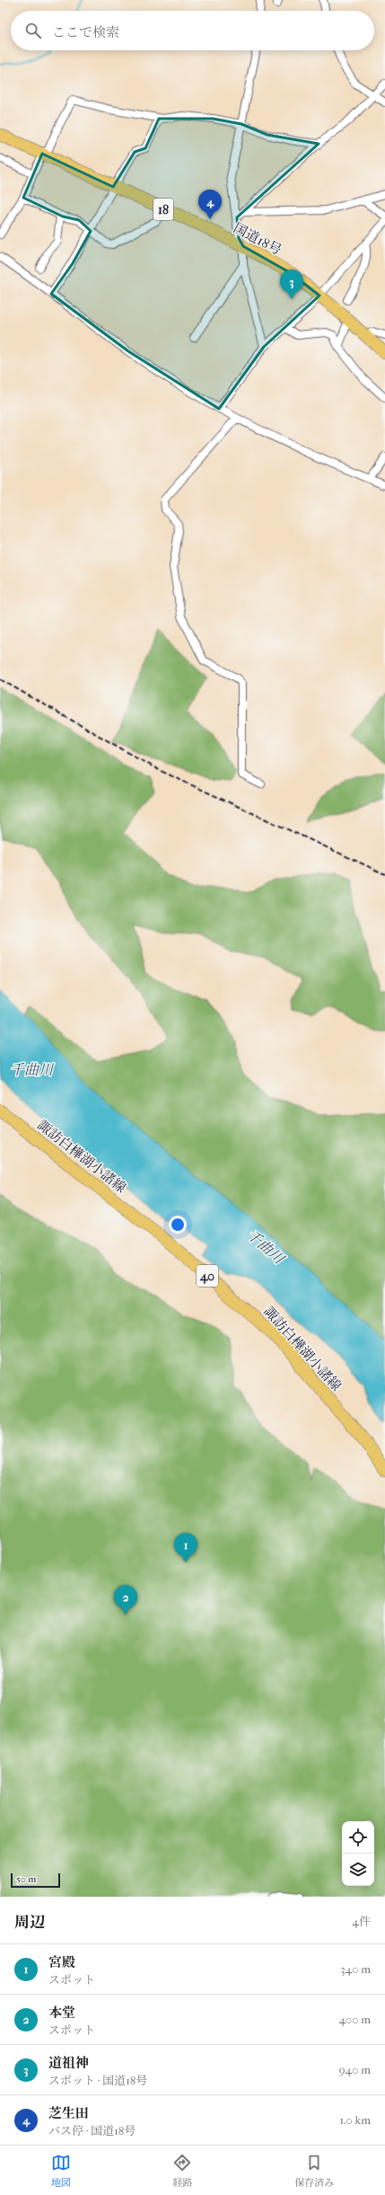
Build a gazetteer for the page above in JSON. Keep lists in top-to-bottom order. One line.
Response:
{"streets":{"main road":["18","国道18号","諏訪白樺湖小諸線","40"]},"water":["千曲川"],"scale_bar":"50 m","page":{"search":"ここで検索","pins":["4","3","1","2"],"scale":"50 m","heading":["周辺","4件"],"list":[{"mark":"1","name":"宮殿","note":"スポット","value":"340 m"},{"mark":"2","name":"本堂","note":"スポット","value":"400 m"},{"mark":"3","name":"道祖神","note":"スポット · 国道18号","value":"940 m"},{"mark":"4","name":"芝生田","note":"バス停 · 国道18号","value":"1.0 km"}],"nav":["地図","経路","保存済み"]}}
